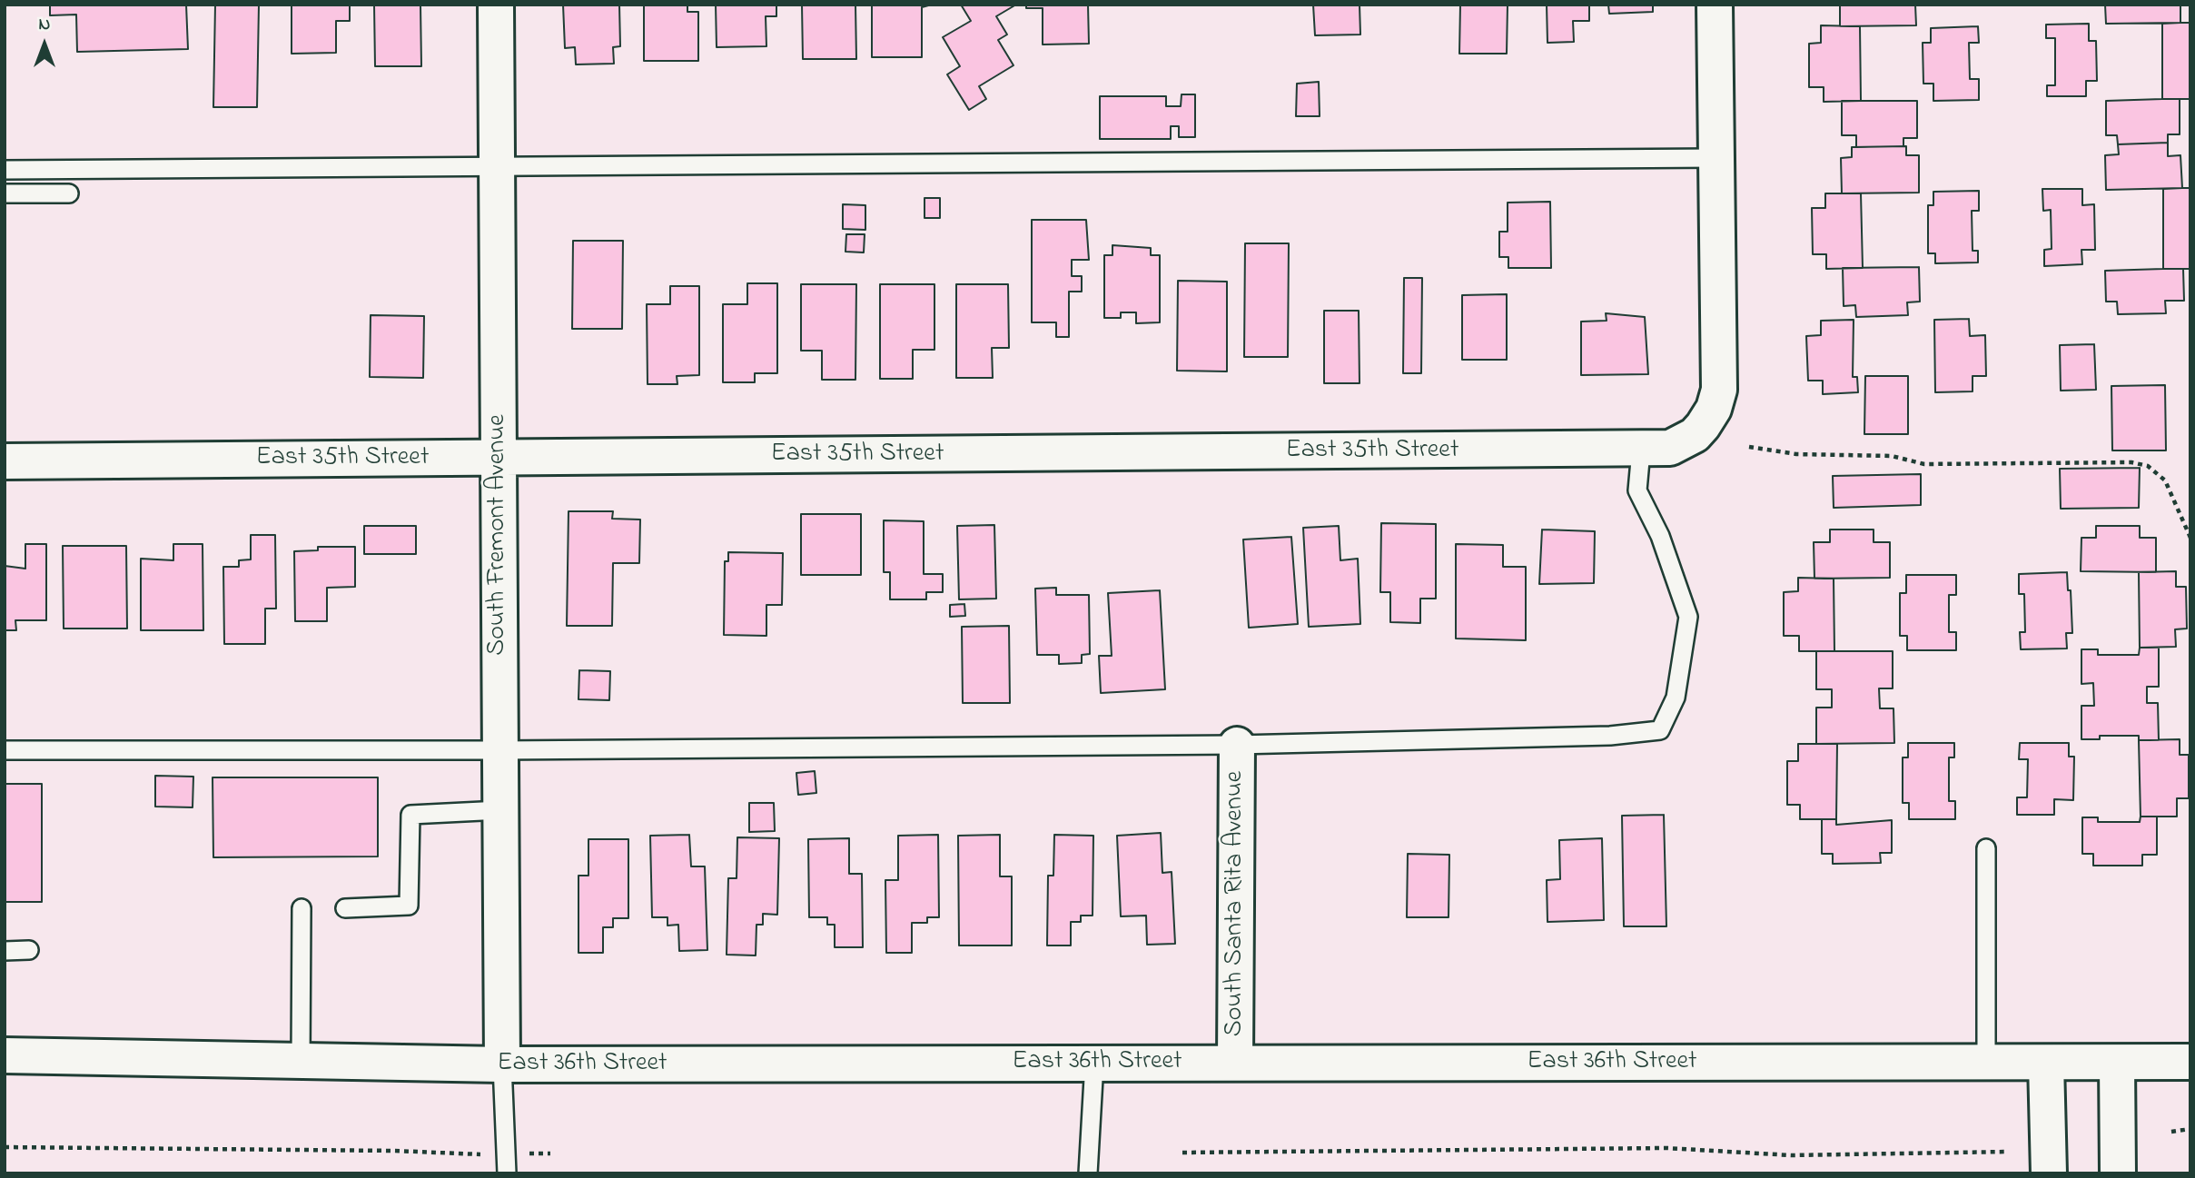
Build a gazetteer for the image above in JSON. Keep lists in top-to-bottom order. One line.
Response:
{"streets":{"street":["East 35th Street","South Fremont Avenue","South Santa Rita Avenue","East 36th Street"]},"crossings":[["East 35th Street","South Fremont Avenue"],["South Fremont Avenue","East 36th Street"],["South Santa Rita Avenue","East 36th Street"]],"north":"top"}
